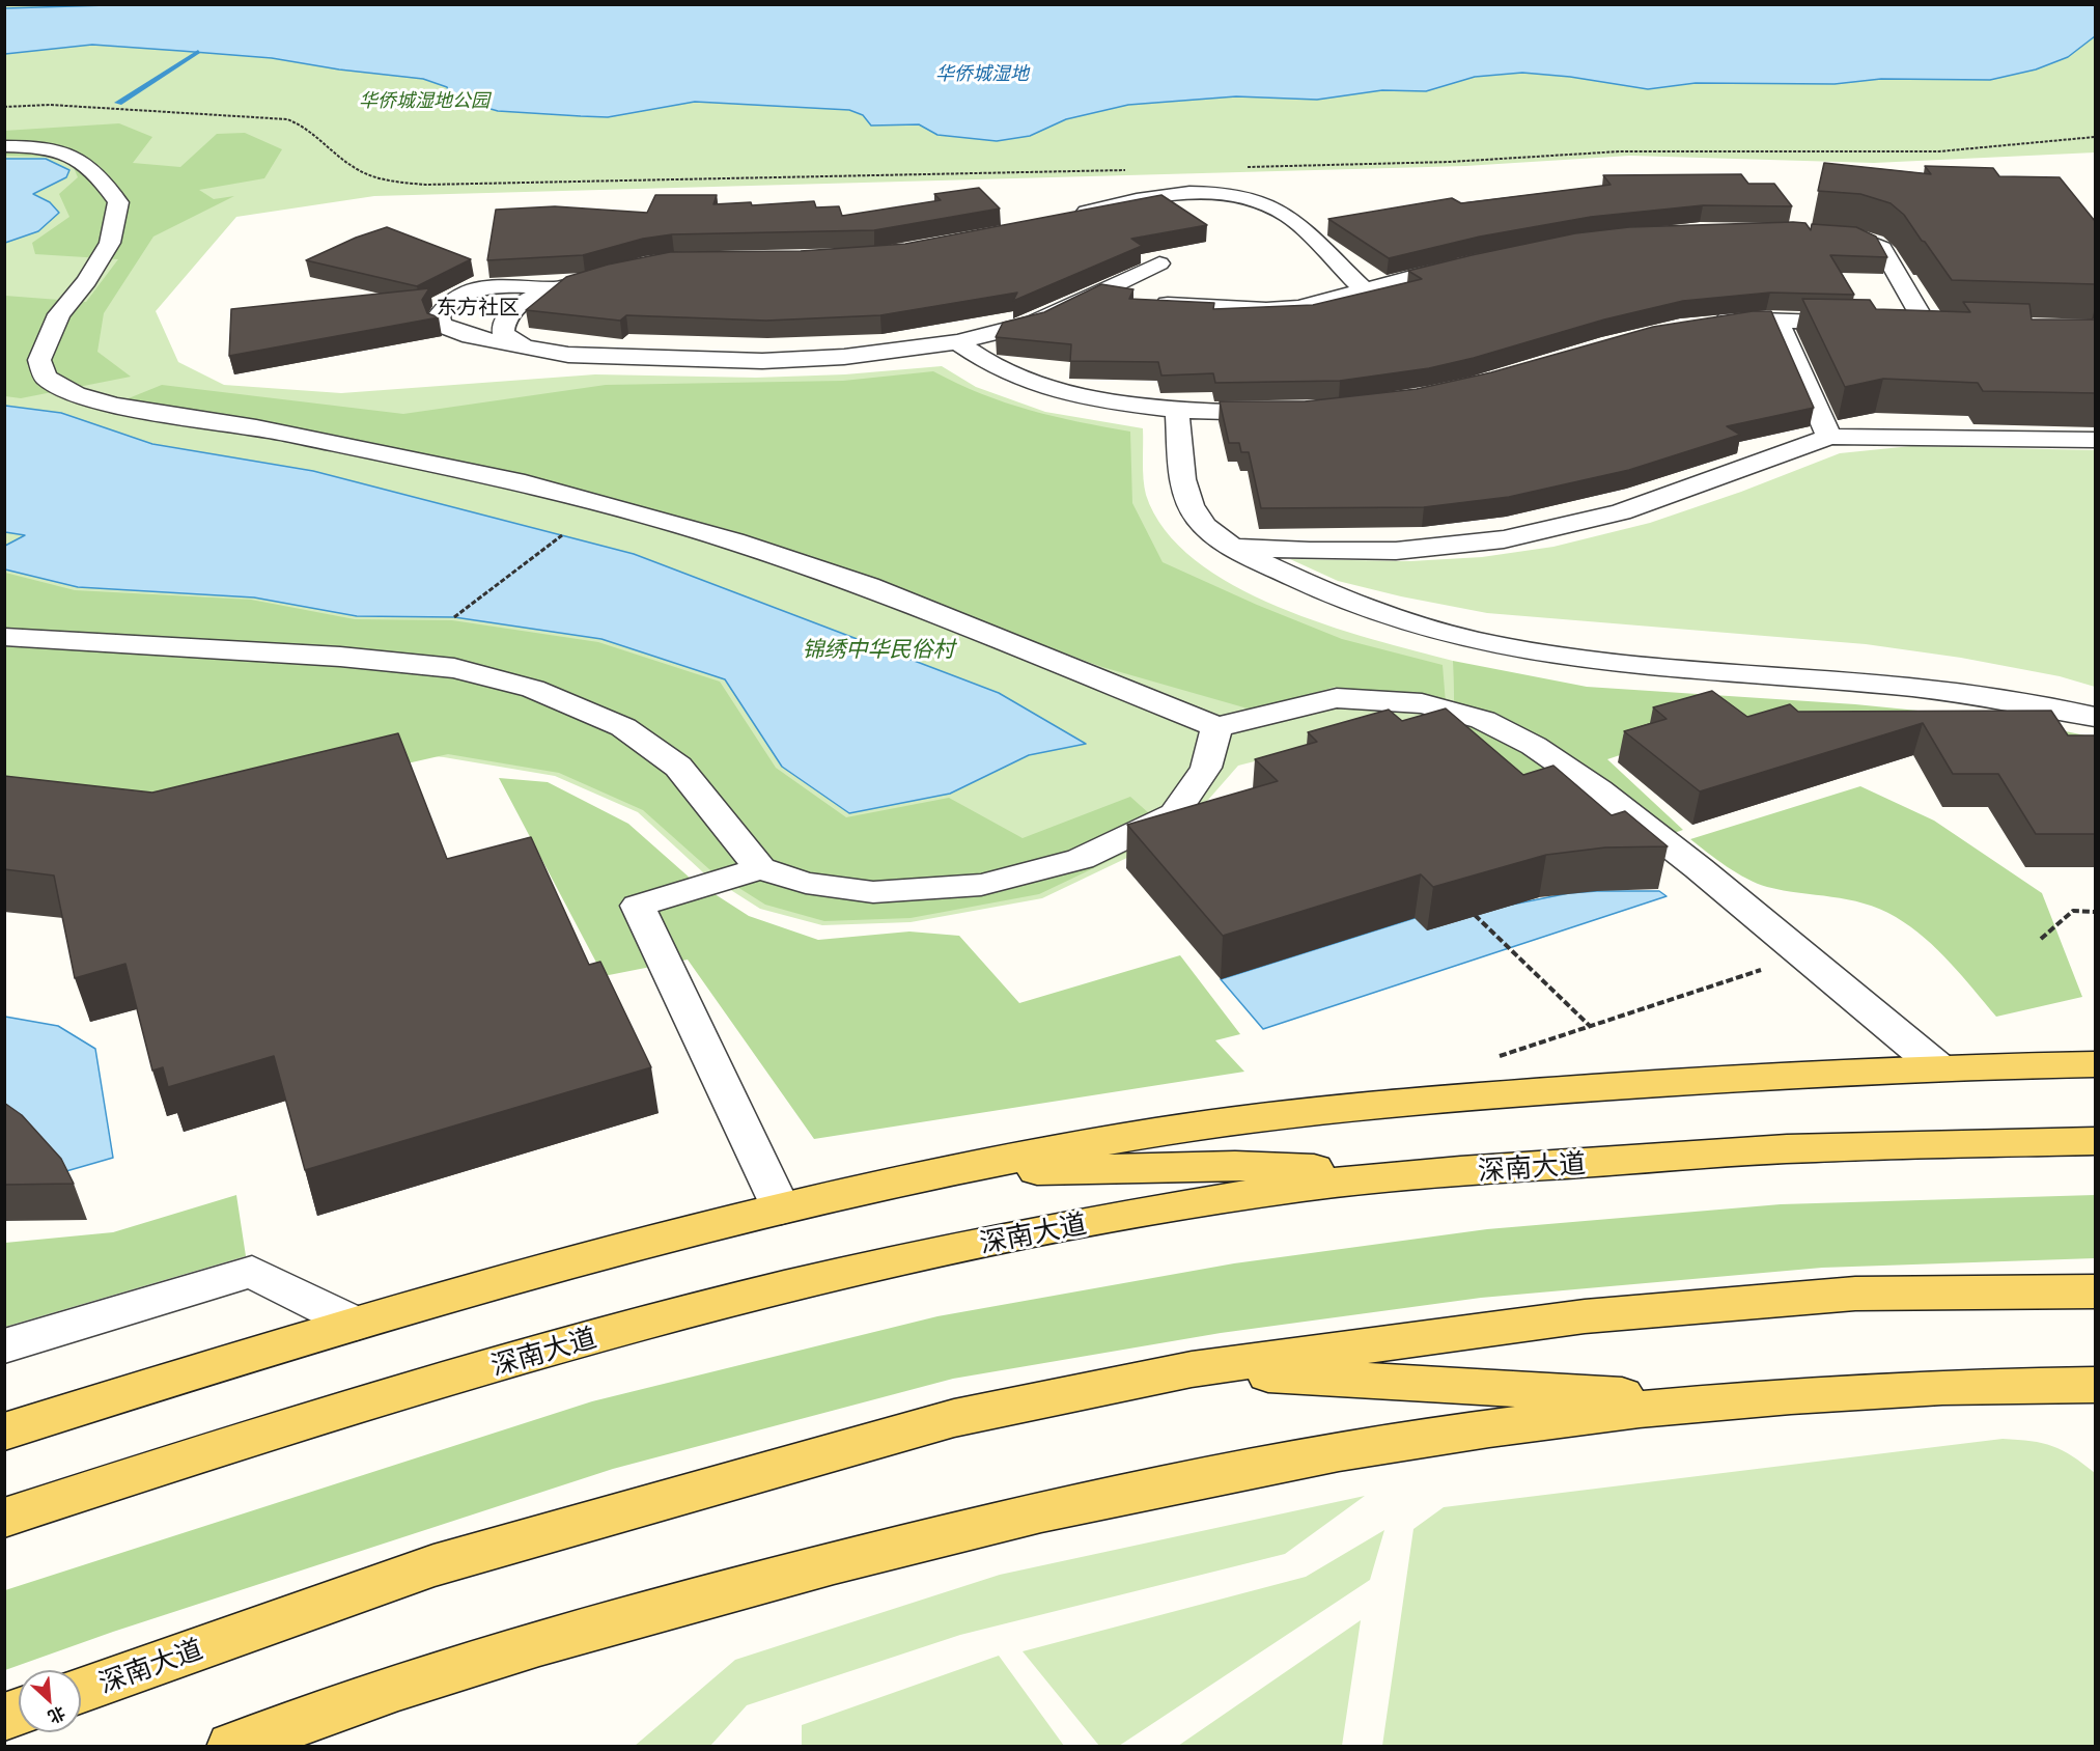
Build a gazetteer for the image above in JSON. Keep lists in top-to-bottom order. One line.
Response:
{"streets":{"main road":["深南大道"]},"districts":["东方社区"],"water":["华侨城湿地"],"parks":["华侨城湿地公园","锦绣中华民俗村"],"north":"bottom right"}
